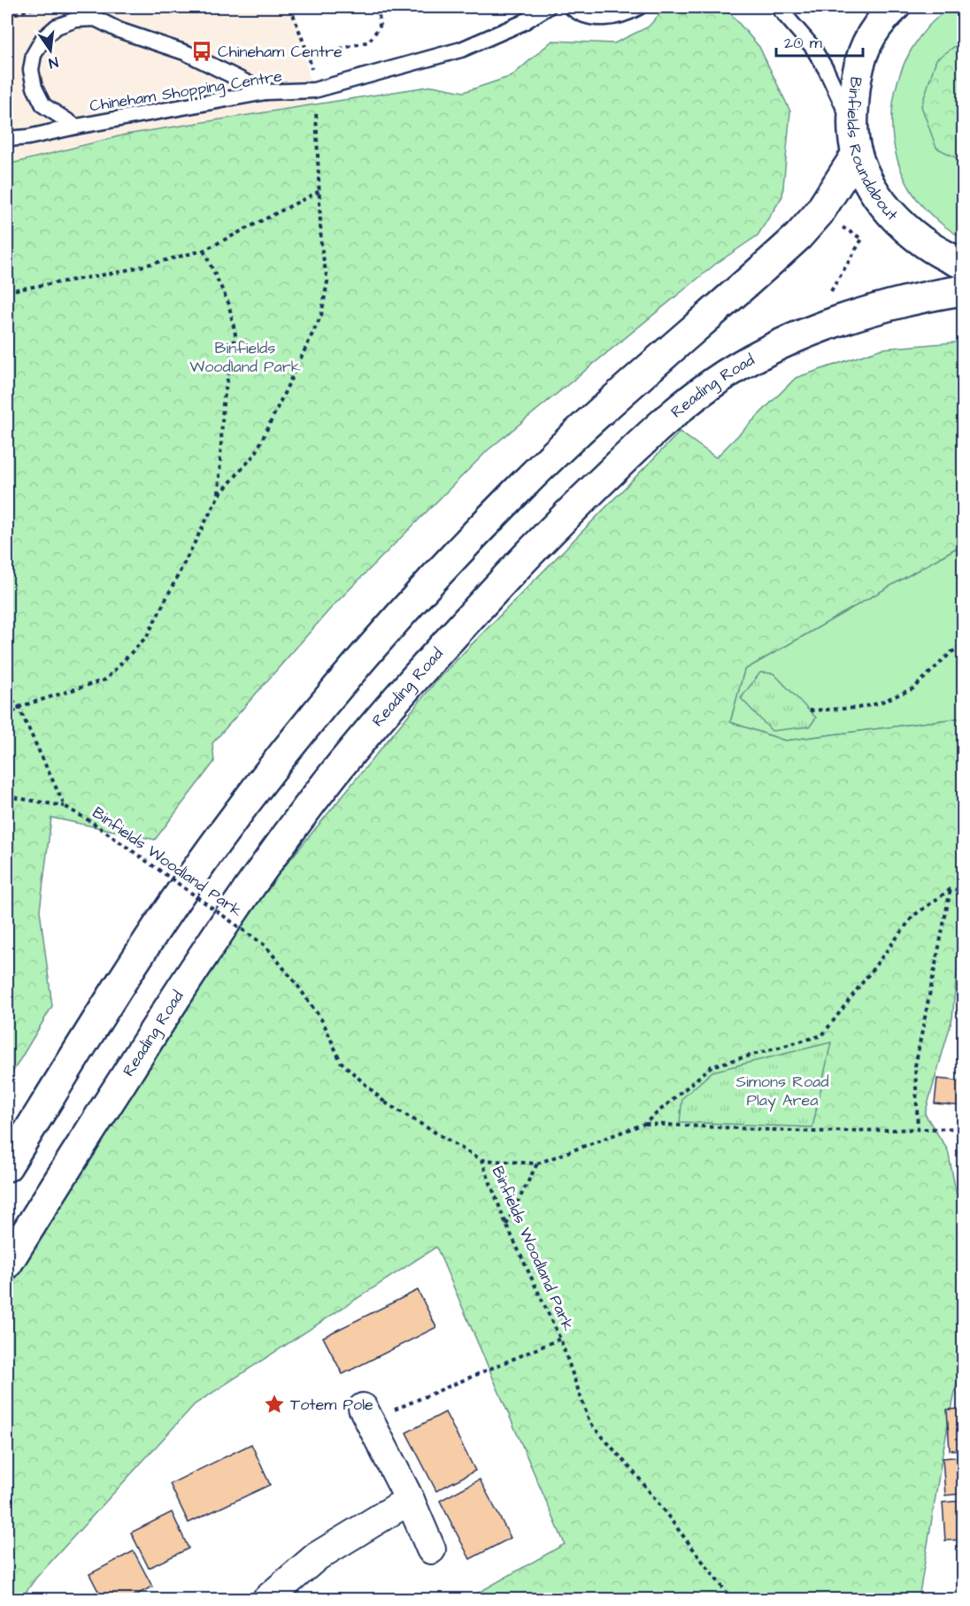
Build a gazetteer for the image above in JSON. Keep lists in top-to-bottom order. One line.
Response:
{"streets":{"highway":["Binfields Roundabout","Reading Road"],"lane":["Chineham Shopping Centre"],"path":["Binfields Woodland Park"]},"parks":["Binfields Woodland Park","Simons Road Play Area"],"places":{"bus stop":["Chineham Centre"],"place":["Totem Pole"]},"scale_bar":"20 m","north":"bottom"}
